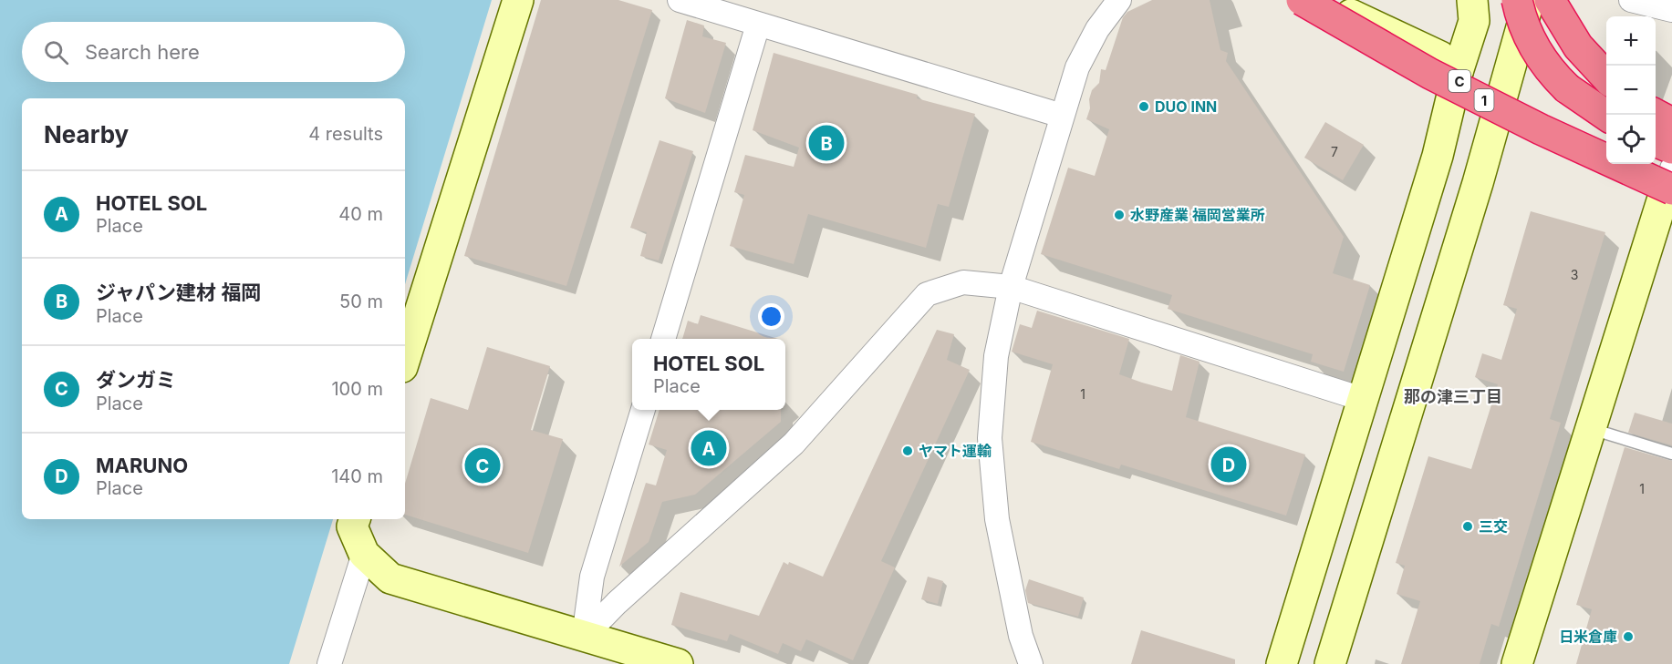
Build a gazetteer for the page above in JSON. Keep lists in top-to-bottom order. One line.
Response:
{"streets":{"highway":["C","1"]},"districts":["那の津三丁目"],"places":["DUO INN","水野産業 福岡営業所","ヤマト運輸","三交","日米倉庫"],"house_numbers":["7","3","1","1"],"page":{"map_buttons":["+","−"],"search":"Search here","heading":["Nearby","4 results"],"pins":["B","A","D","C"],"list":[{"mark":"A","name":"HOTEL SOL","note":"Place","value":"40 m"},{"mark":"B","name":"ジャパン建材 福岡","note":"Place","value":"50 m"},{"mark":"C","name":"ダンガミ","note":"Place","value":"100 m"},{"mark":"D","name":"MARUNO","note":"Place","value":"140 m"}],"popup":["HOTEL SOL","Place"]}}
